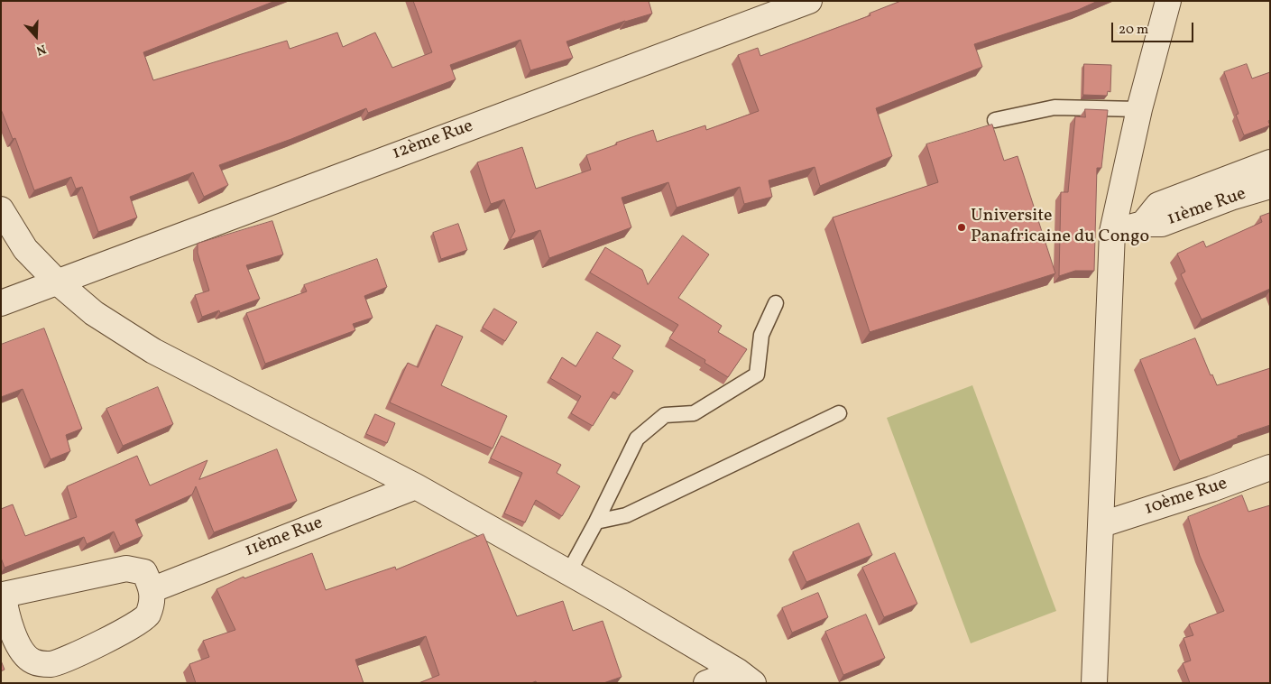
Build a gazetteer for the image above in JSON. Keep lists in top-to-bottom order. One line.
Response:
{"streets":{"street":["12ème Rue","11ème Rue","10ème Rue"]},"places":["Universite Panafricaine du Congo"],"scale_bar":"20 m","north":"bottom"}
